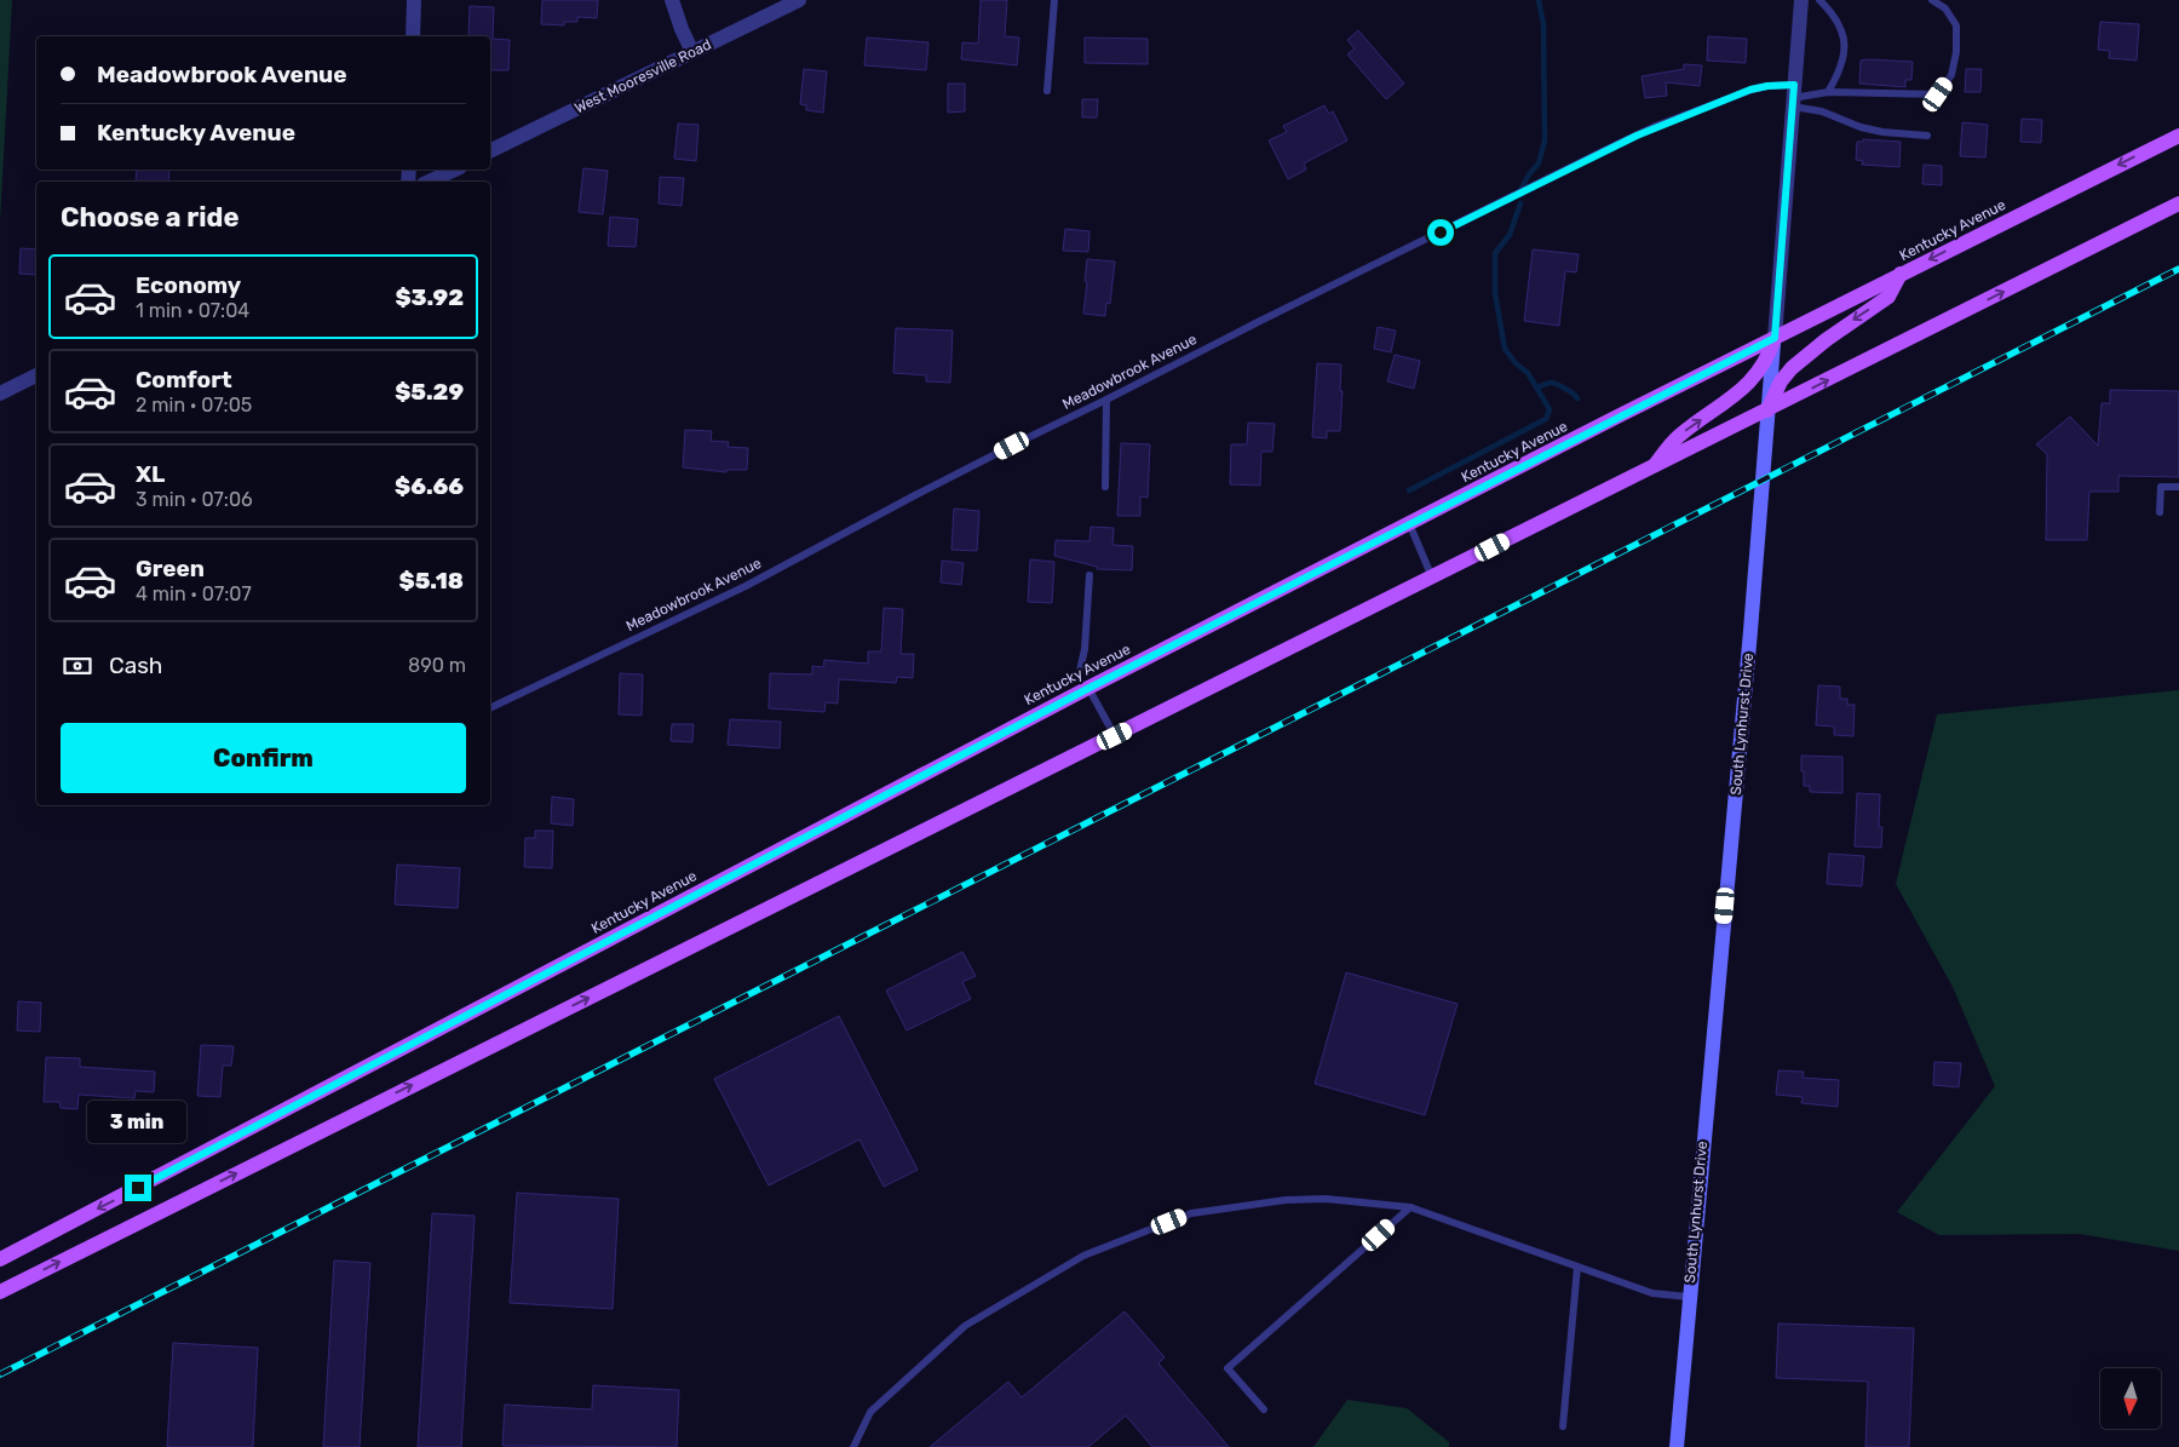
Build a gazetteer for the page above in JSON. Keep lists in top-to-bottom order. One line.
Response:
{"streets":{"main road":["Kentucky Avenue","South Lynhurst Drive"],"street":["West Mooresville Road"],"lane":["Meadowbrook Avenue"]},"crossings":[["Kentucky Avenue","South Lynhurst Drive"],["Meadowbrook Avenue","South Lynhurst Drive"]],"north":"bottom","page":{"banner":["Meadowbrook Avenue","Kentucky Avenue"],"heading":"Choose a ride","list":[{"name":"Economy","note":"1 min · 07:04","value":"$3.92"},{"name":"Comfort","note":"2 min · 07:05","value":"$5.29"},{"name":"XL","note":"3 min · 07:06","value":"$6.66"},{"name":"Green","note":"4 min · 07:07","value":"$5.18"}],"pay":["Cash","890 m"],"buttons":"Confirm","bubble":"3 min"}}
